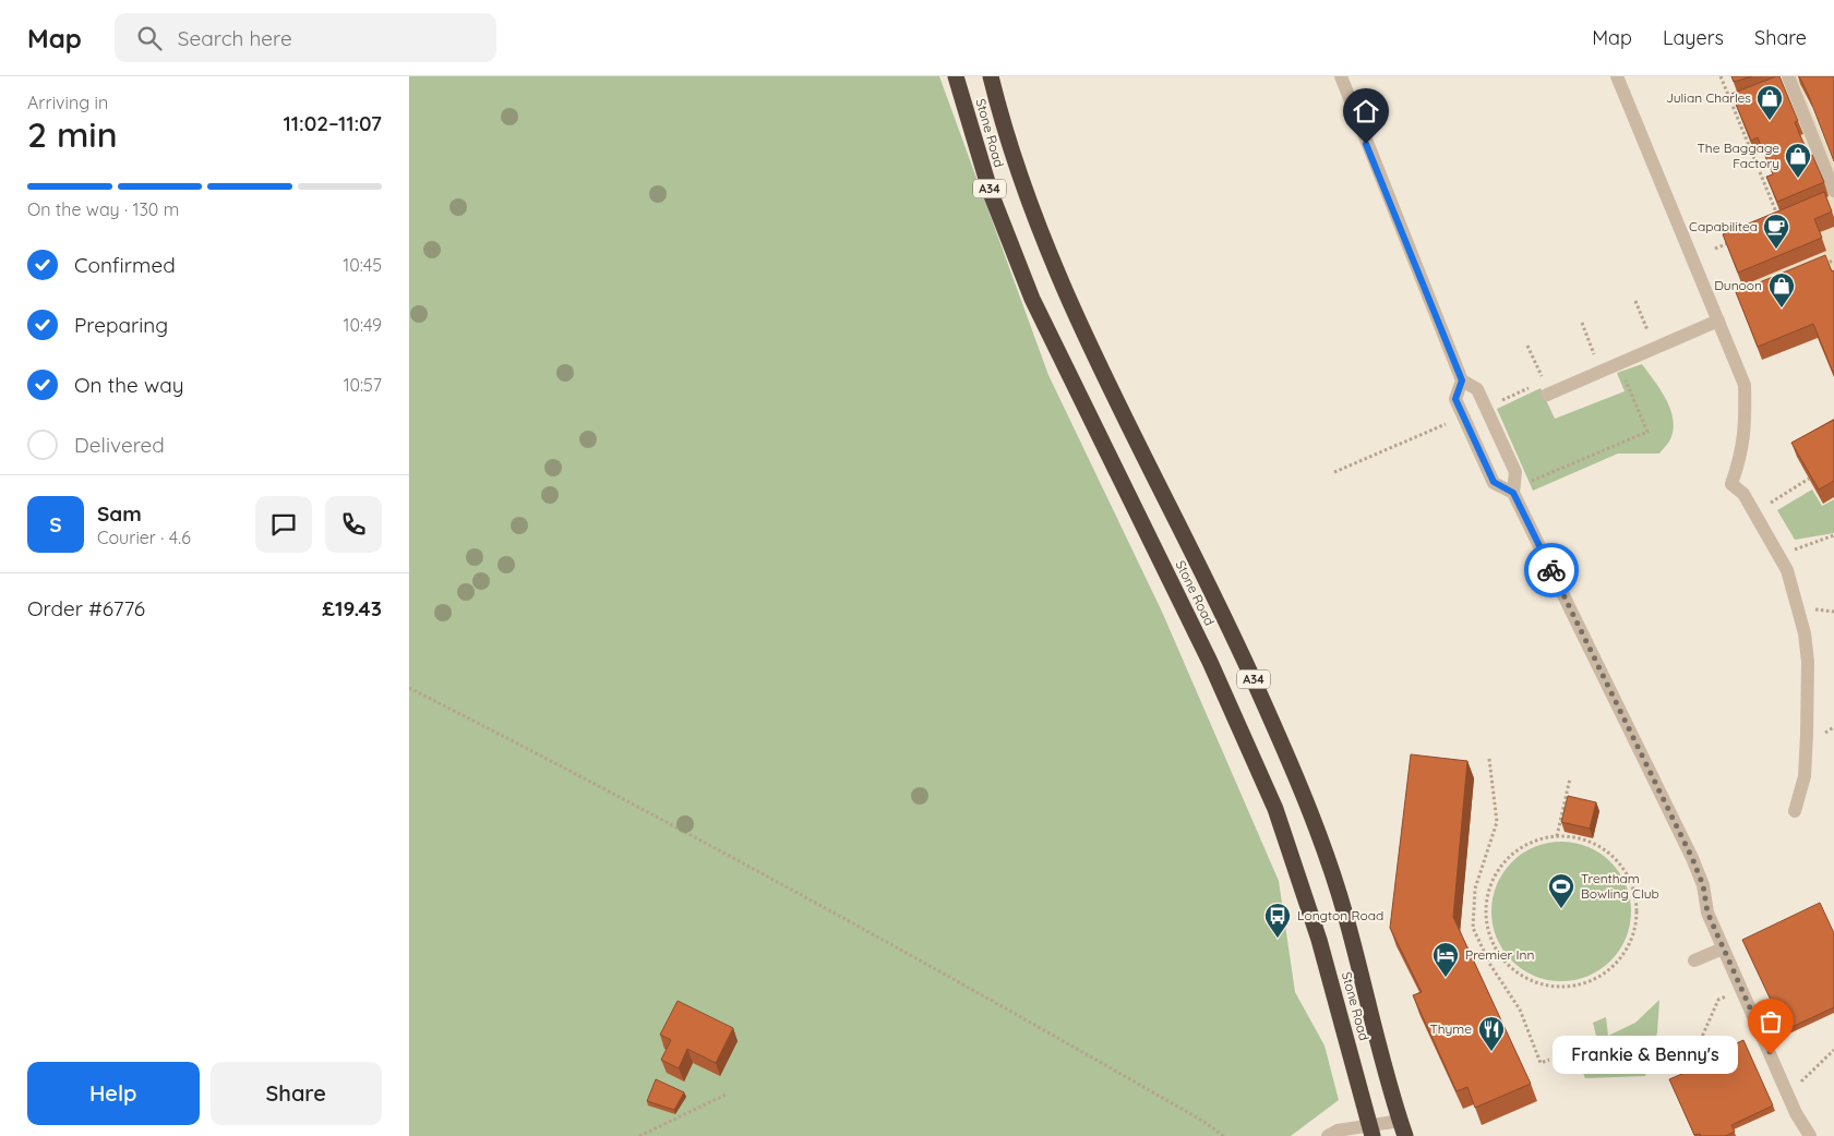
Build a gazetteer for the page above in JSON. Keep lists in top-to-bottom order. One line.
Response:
{"streets":{"highway":["Stone Road","A34"]},"places":{"shop":["Julian Charles","The Baggage Factory","Dunoon"],"cafe":["Capabilitea"],"sports":["Trentham Bowling Club"],"bus stop":["Longton Road"],"hotel":["Premier Inn"],"restaurant":["Thyme"],"other":["Frankie & Benny's"]},"page":{"header":"Map","search":"Search here","nav":["Map","Layers","Share"],"heading":["2 min","Arriving in","11:02–11:07"],"panel":["Sam","Courier · 4.6","Order #6776","£19.43"],"bar":"On the way · 130 m","list":[["Confirmed","10:45"],["Preparing","10:49"],["On the way","10:57"],"Delivered"],"round":"S","bubble":"Frankie & Benny's","buttons":["Help","Share"]}}
